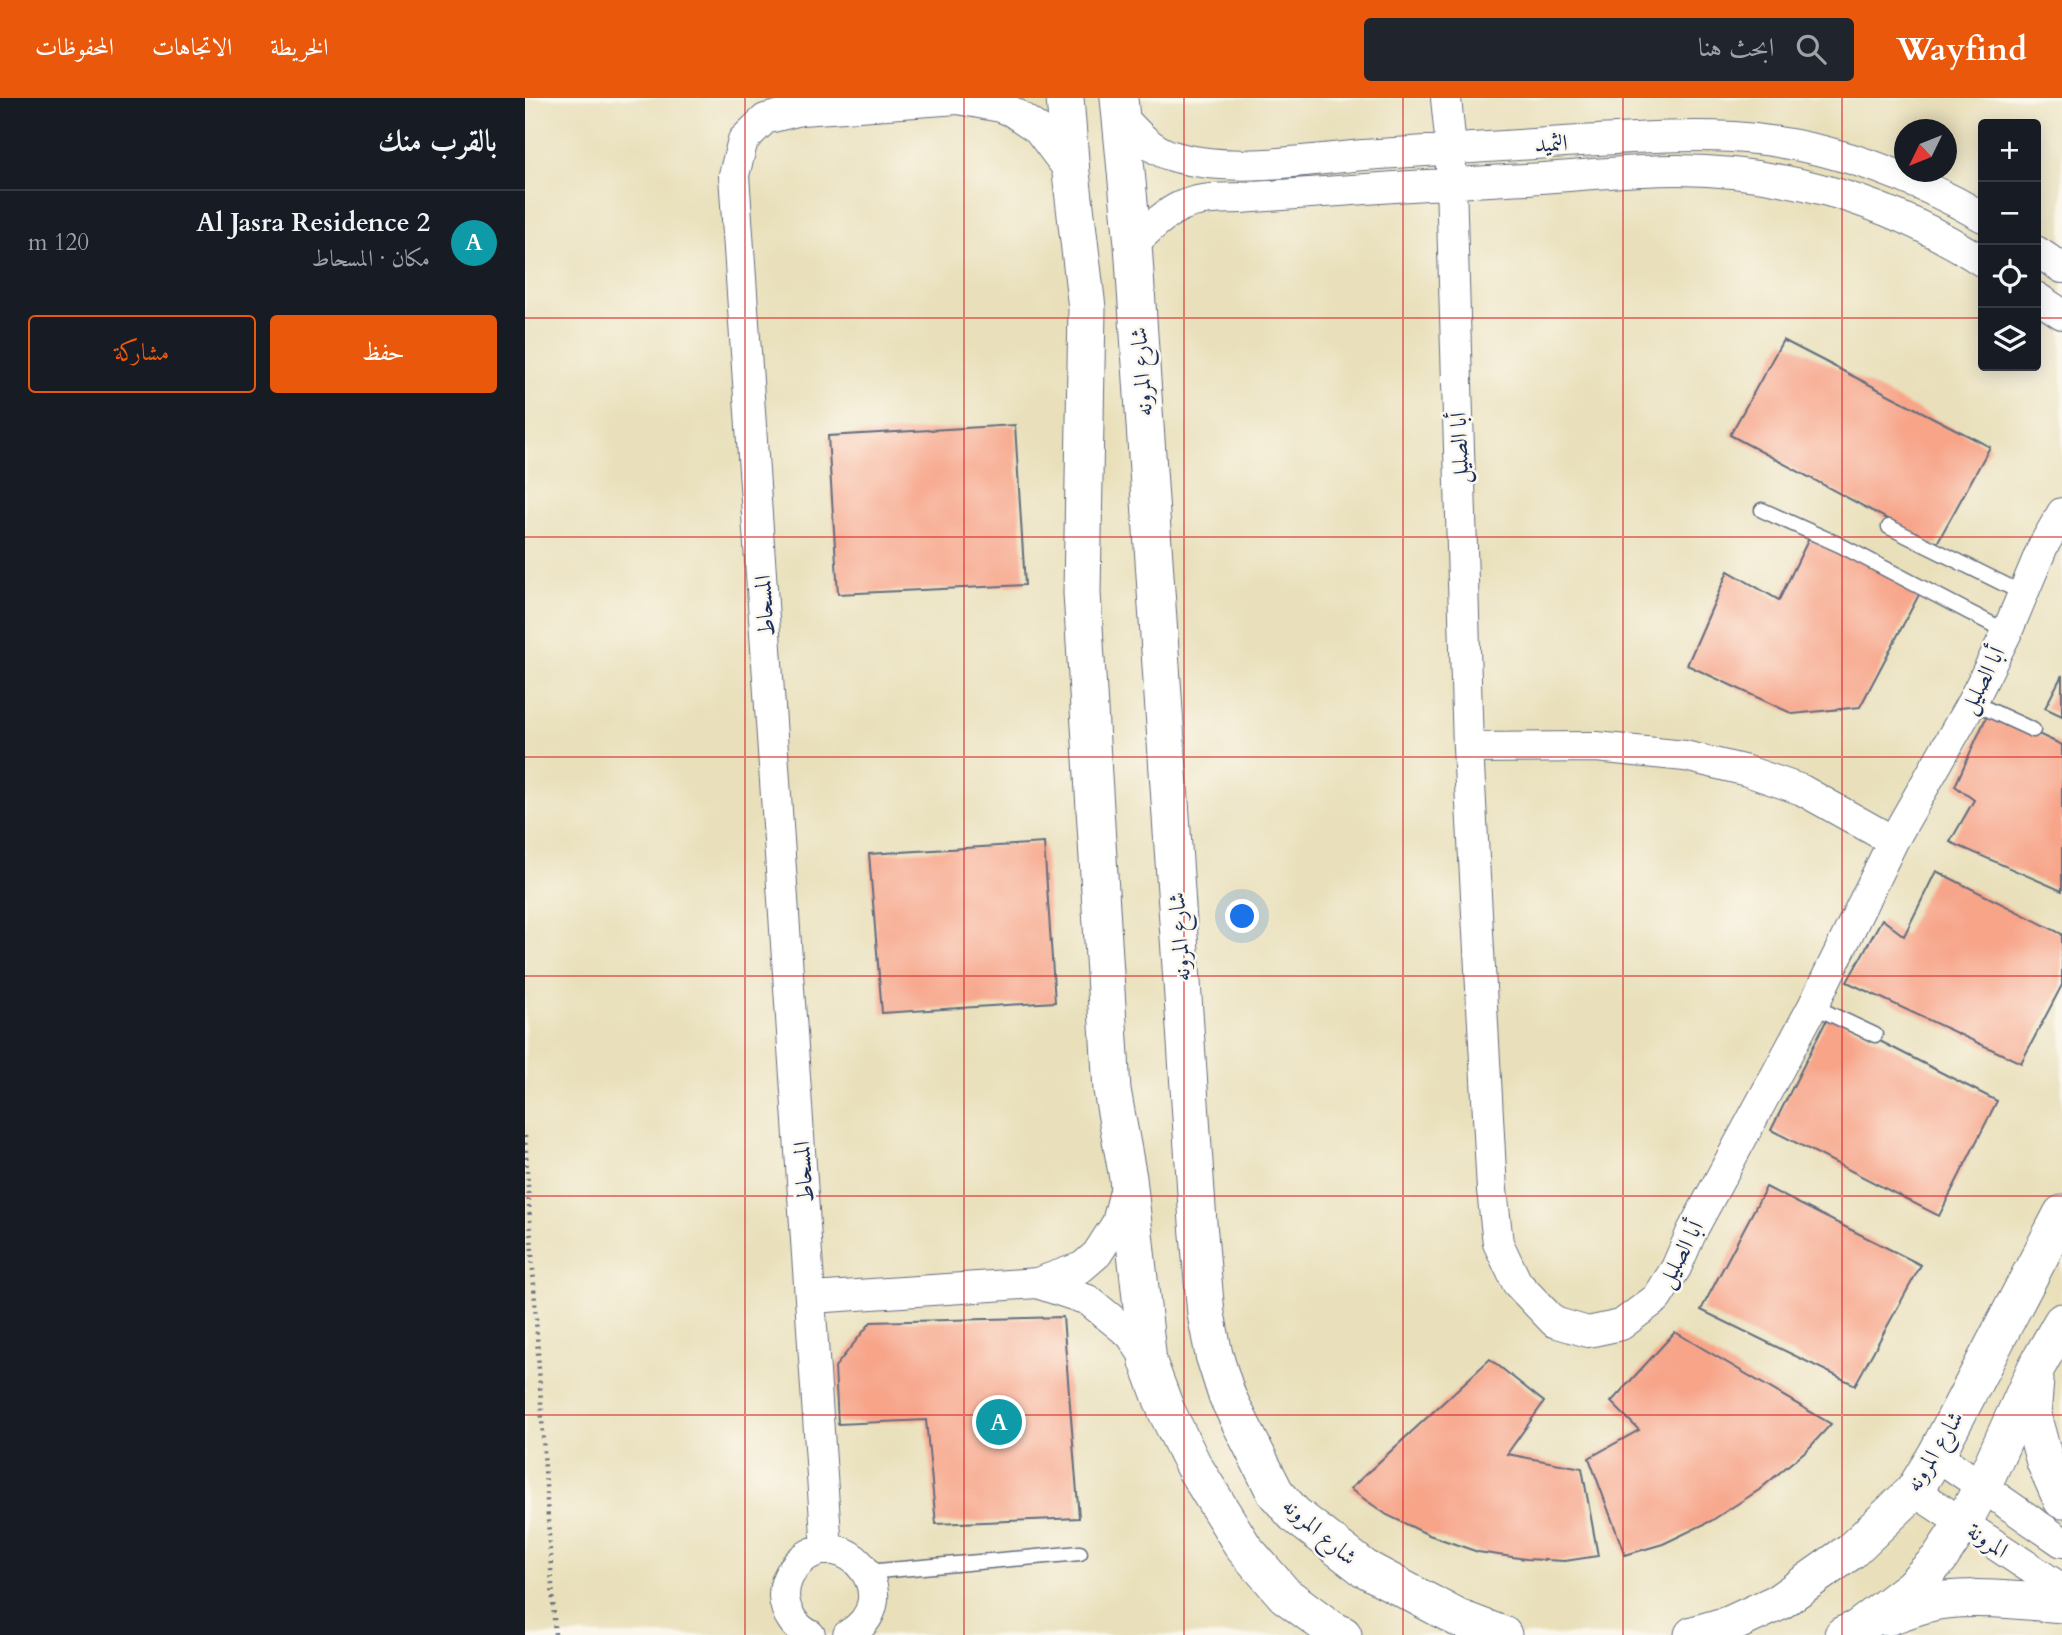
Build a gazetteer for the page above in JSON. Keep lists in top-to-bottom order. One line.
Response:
{"streets":{"street":["الثميد","شارع المرونه","أبا الصليل","المسحاط","المرونة"]},"crossings":[["الثميد","شارع المرونه"],["الثميد","أبا الصليل"],["شارع المرونه","المرونة"]],"north":"bottom left","page":{"header":"Wayfind","search":"ابحث هنا","nav":["الخريطة","الاتجاهات","المحفوظات"],"heading":"بالقرب منك","map_buttons":["+","−"],"list":[{"mark":"A","name":"Al Jasra Residence 2","note":"مكان · المسحاط","value":"120 m"}],"buttons":["حفظ","مشاركة"],"pins":"A"}}
